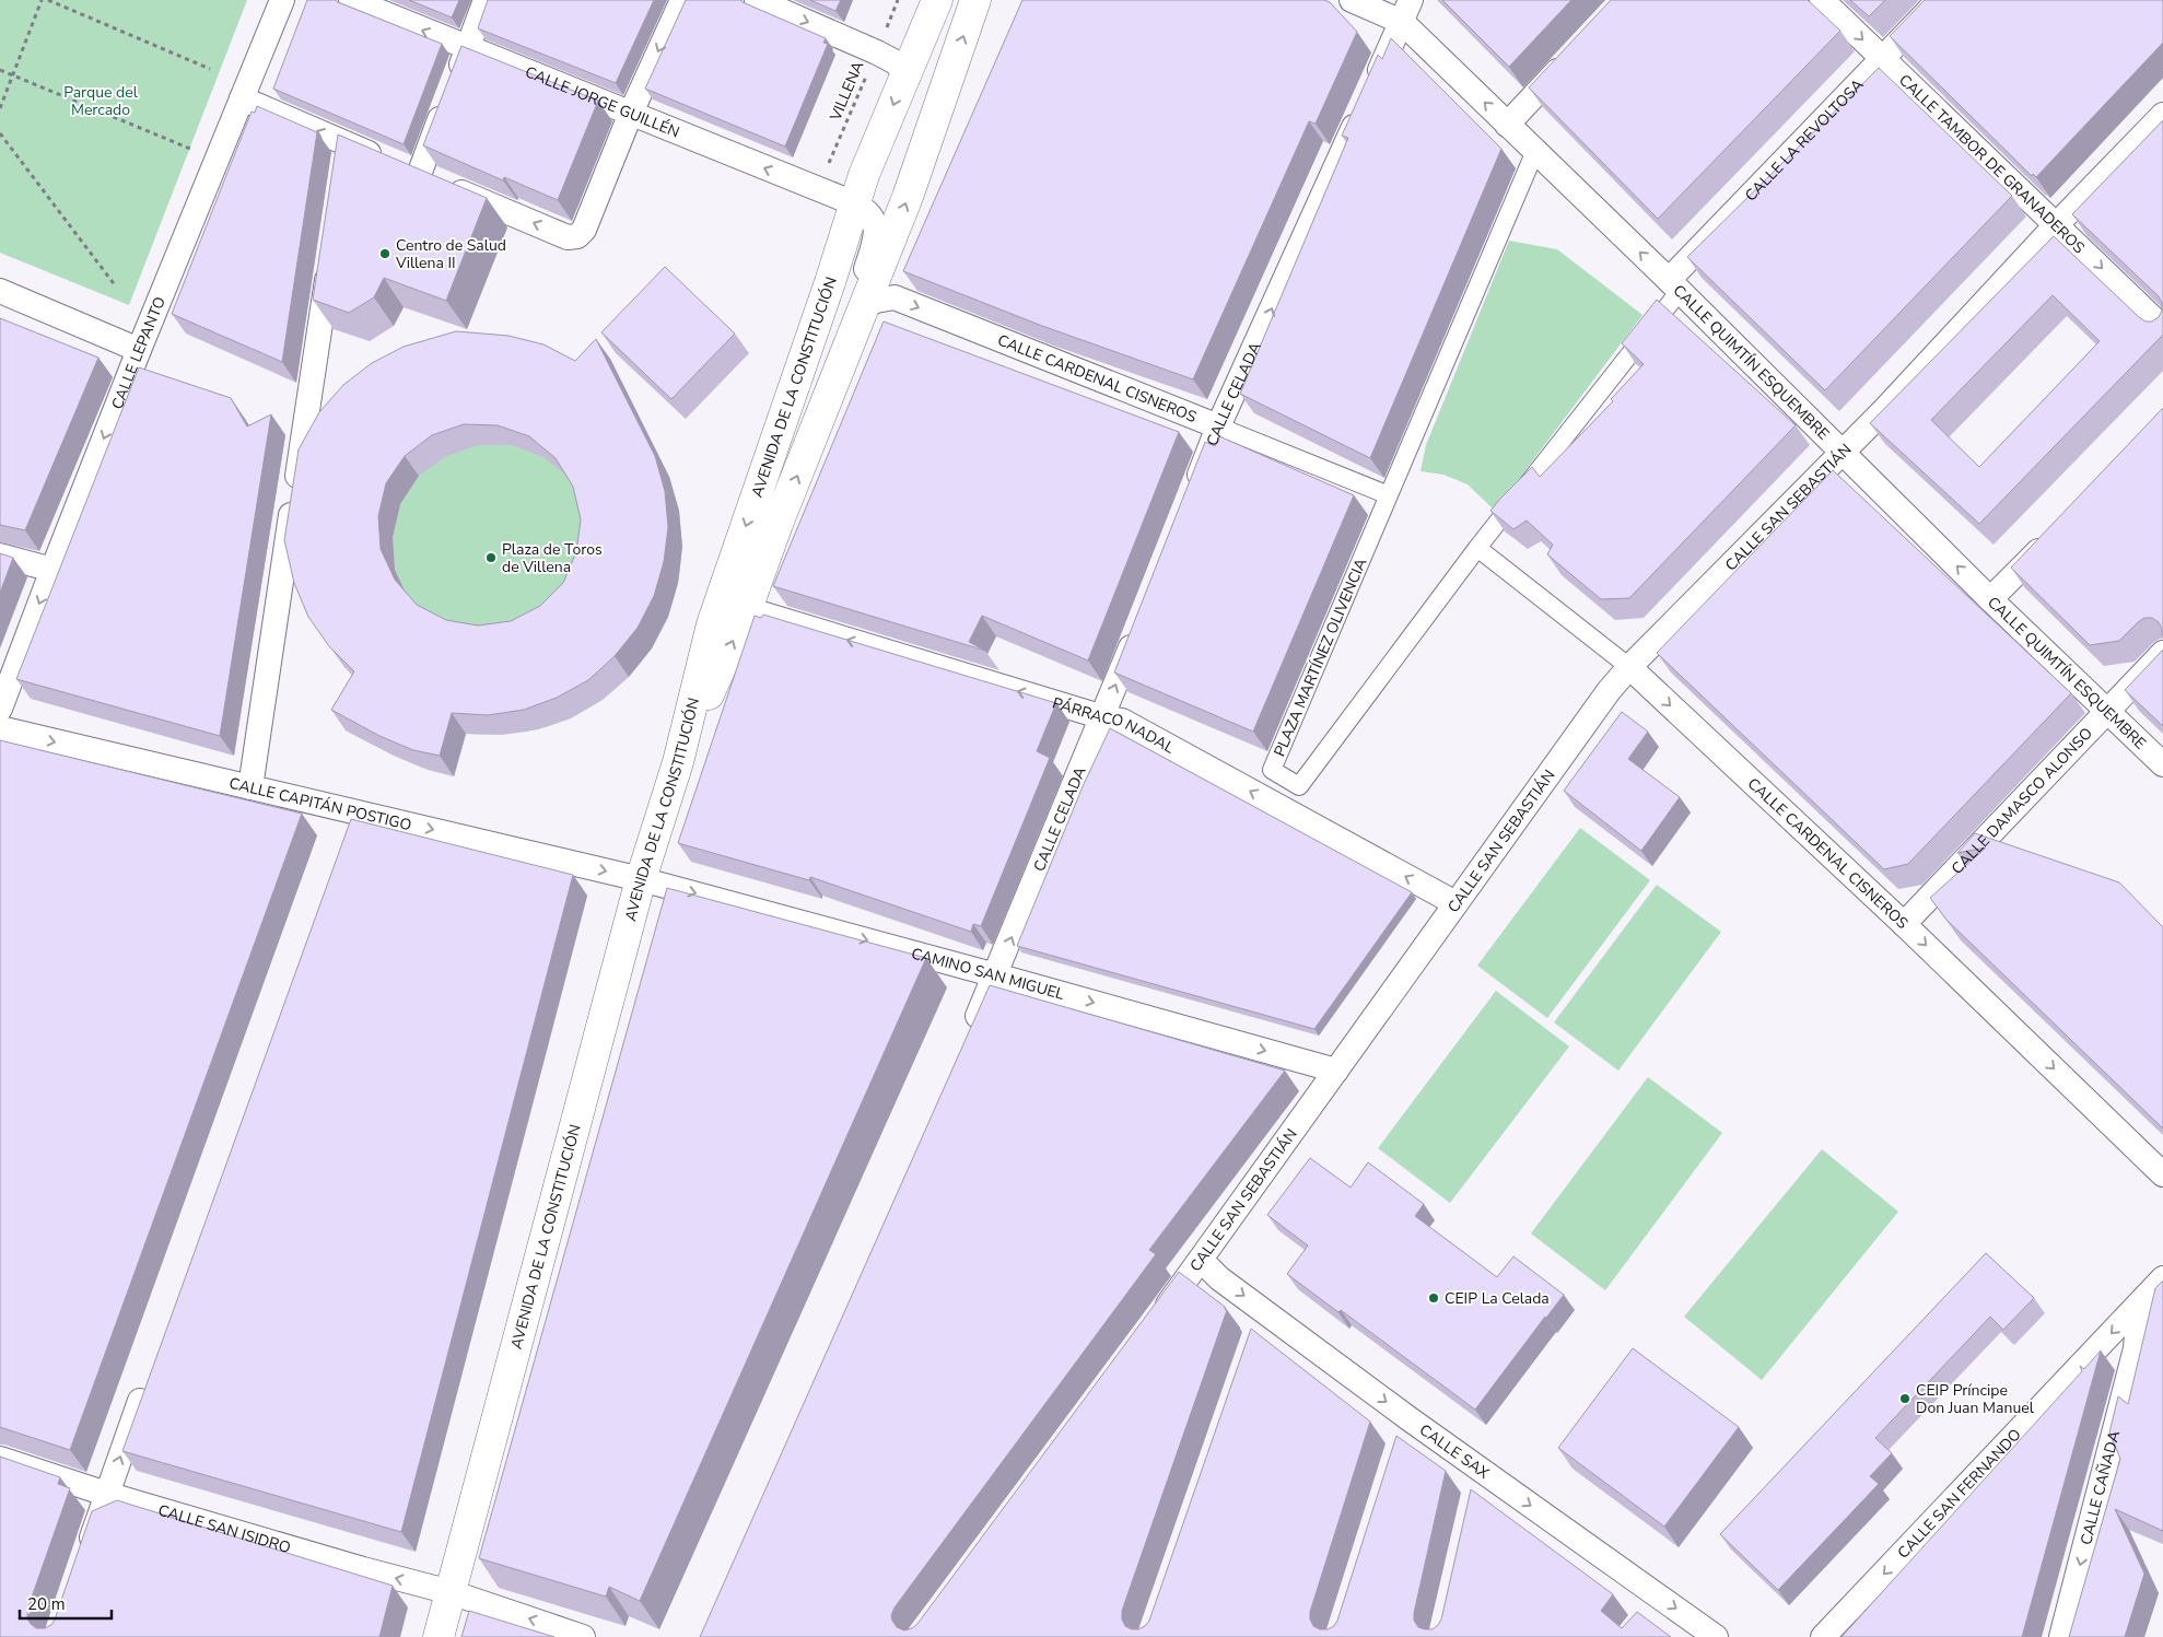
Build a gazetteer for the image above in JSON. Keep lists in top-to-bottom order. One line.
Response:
{"streets":{"street":["CALLE JORGE GUILLÉN","CALLE LA REVOLTOSA","CALLE TAMBOR DE GRANADEROS","CALLE LEPANTO","CALLE QUIMTÍN ESQUEMBRE","CALLE CARDENAL CISNEROS","AVENIDA DE LA CONSTITUCIÓN","CALLE CELADA","CALLE SAN SEBASTIÁN","PLAZA MARTÍNEZ OLIVENCIA","PÁRRACO NADAL","CALLE DAMASCO ALONSO","CALLE CAPITÁN POSTIGO","CAMINO SAN MIGUEL","CALLE SAX","CALLE CAÑADA","CALLE SAN FERNANDO","CALLE SAN ISIDRO"],"path":["VILLENA"]},"crossings":[["VILLENA","CALLE JORGE GUILLÉN"],["CALLE JORGE GUILLÉN","AVENIDA DE LA CONSTITUCIÓN"],["CALLE LA REVOLTOSA","CALLE TAMBOR DE GRANADEROS"],["CALLE LA REVOLTOSA","CALLE QUIMTÍN ESQUEMBRE"],["CALLE LA REVOLTOSA","PLAZA MARTÍNEZ OLIVENCIA"],["CALLE TAMBOR DE GRANADEROS","CALLE SAN SEBASTIÁN"],["CALLE QUIMTÍN ESQUEMBRE","CALLE CELADA"],["CALLE QUIMTÍN ESQUEMBRE","CALLE SAN SEBASTIÁN"],["CALLE QUIMTÍN ESQUEMBRE","PLAZA MARTÍNEZ OLIVENCIA"],["CALLE QUIMTÍN ESQUEMBRE","CALLE DAMASCO ALONSO"],["CALLE CARDENAL CISNEROS","CALLE CELADA"],["CALLE CARDENAL CISNEROS","CALLE SAN SEBASTIÁN"],["CALLE CARDENAL CISNEROS","PLAZA MARTÍNEZ OLIVENCIA"],["CALLE CARDENAL CISNEROS","CALLE DAMASCO ALONSO"],["AVENIDA DE LA CONSTITUCIÓN","CALLE CAPITÁN POSTIGO"],["AVENIDA DE LA CONSTITUCIÓN","CAMINO SAN MIGUEL"],["AVENIDA DE LA CONSTITUCIÓN","CALLE SAN ISIDRO"],["CALLE CELADA","PÁRRACO NADAL"],["CALLE CELADA","CAMINO SAN MIGUEL"],["CALLE SAN SEBASTIÁN","PÁRRACO NADAL"],["CALLE SAN SEBASTIÁN","CAMINO SAN MIGUEL"],["CALLE SAN SEBASTIÁN","CALLE SAX"],["CALLE CAPITÁN POSTIGO","CAMINO SAN MIGUEL"],["CALLE CAÑADA","CALLE SAN FERNANDO"]],"one_way":["CALLE TAMBOR DE GRANADEROS","CALLE QUIMTÍN ESQUEMBRE","CALLE CARDENAL CISNEROS","CALLE CELADA","PÁRRACO NADAL","CALLE CAPITÁN POSTIGO","CAMINO SAN MIGUEL","CALLE SAX","CALLE CAÑADA","CALLE SAN FERNANDO","CALLE SAN ISIDRO"],"parks":["Parque del Mercado"],"places":["Centro de Salud Villena II","Plaza de Toros de Villena","CEIP La Celada","CEIP Príncipe Don Juan Manuel"],"scale_bar":"20 m"}
